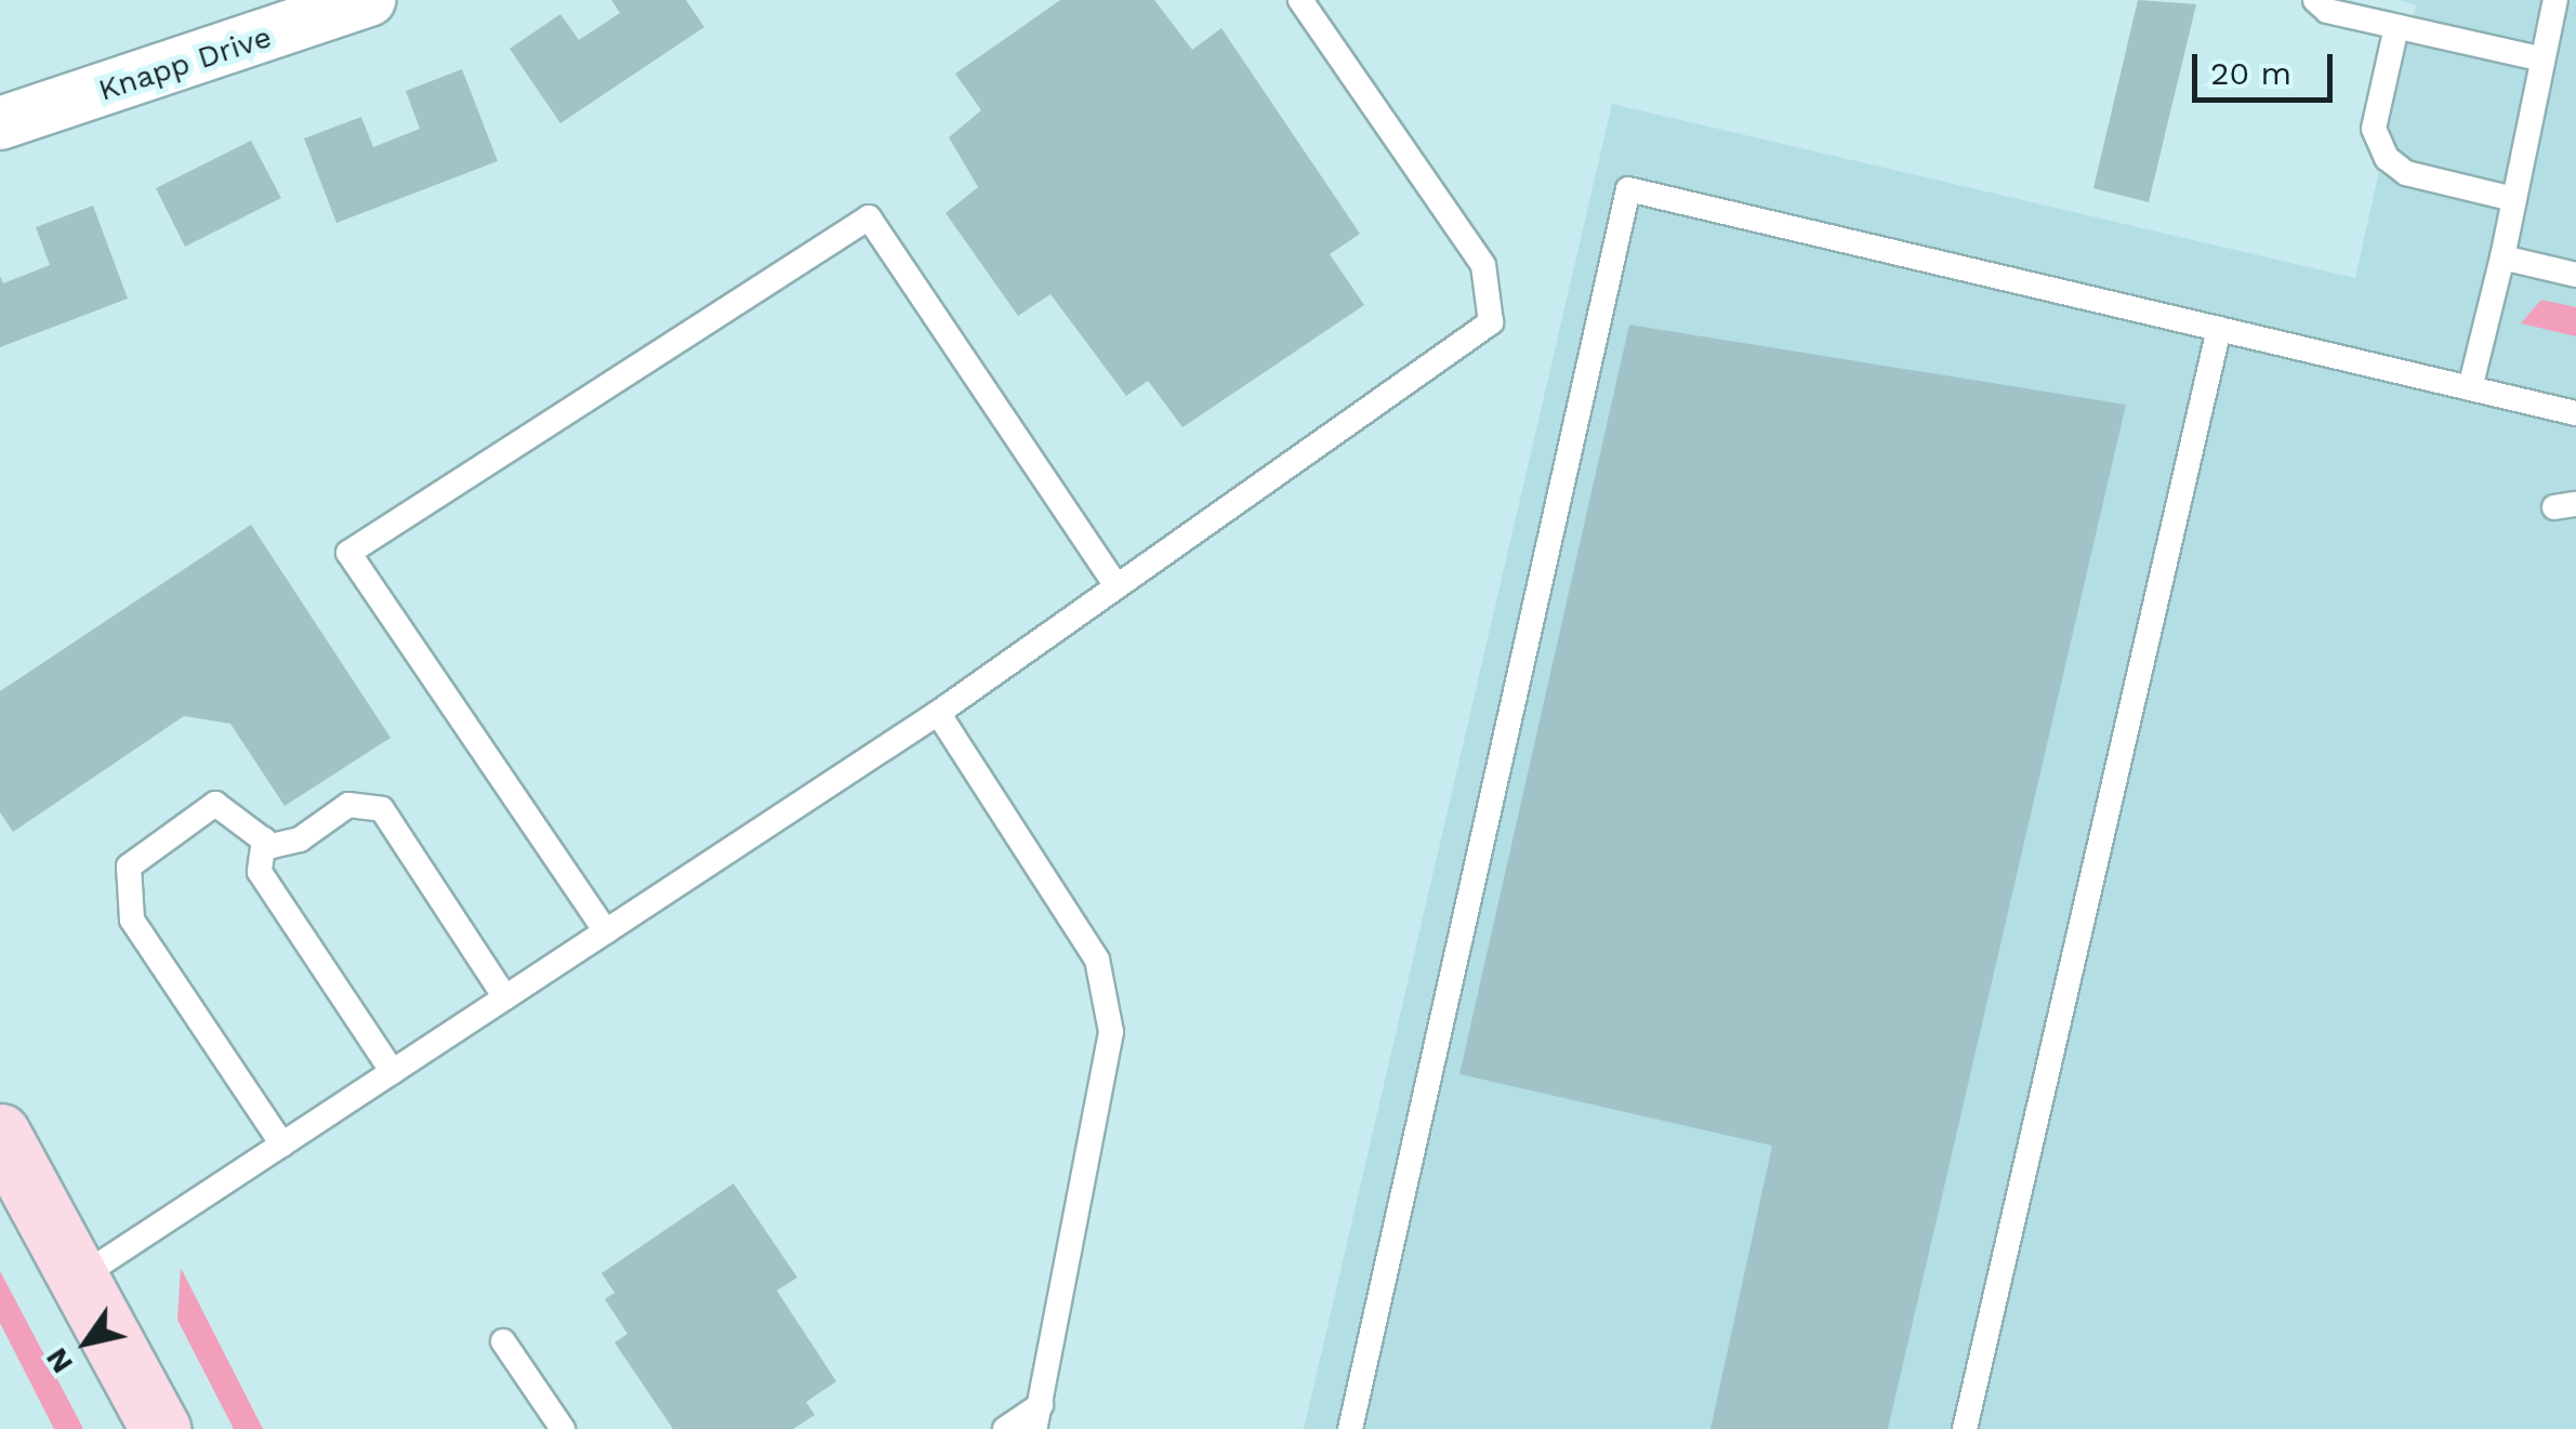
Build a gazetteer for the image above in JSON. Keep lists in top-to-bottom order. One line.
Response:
{"streets":{"street":["Knapp Drive"]},"scale_bar":"20 m","north":"bottom left"}
